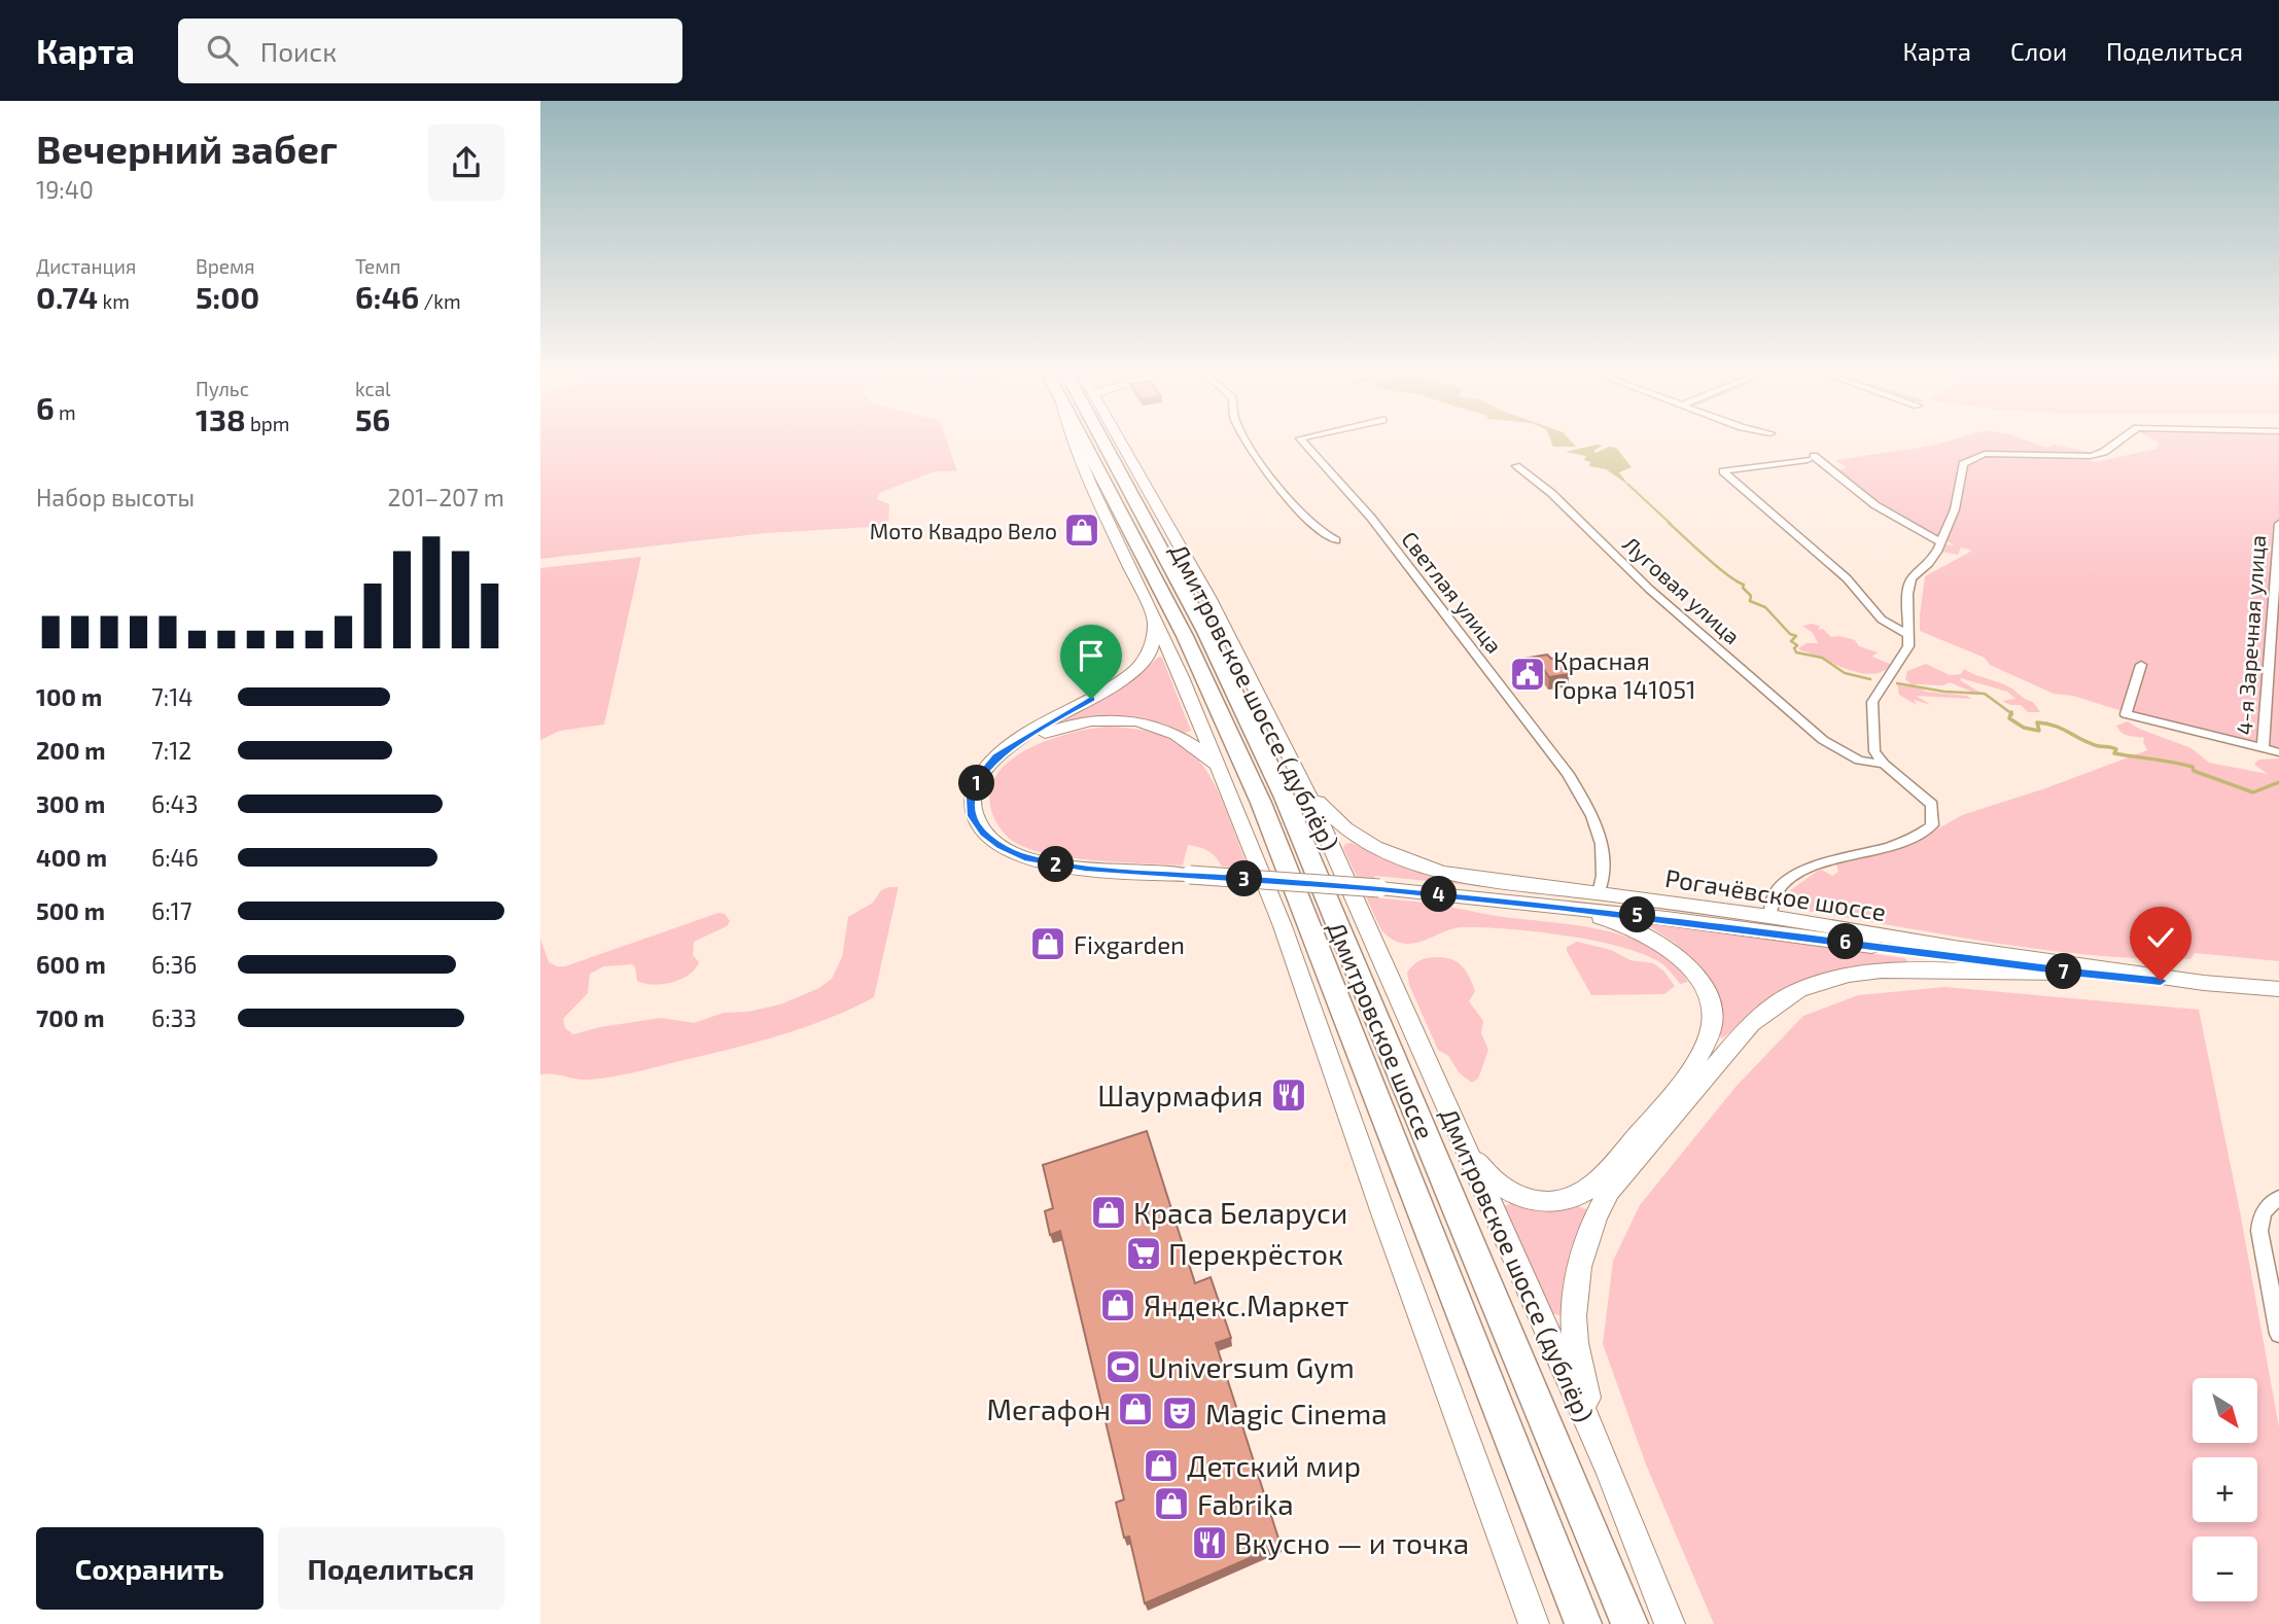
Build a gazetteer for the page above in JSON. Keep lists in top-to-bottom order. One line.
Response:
{"streets":{"highway":["Дмитровское шоссе"],"main road":["Дмитровское шоссе (дублёр)","Рогачёвское шоссе"],"street":["Луговая улица","Светлая улица","4-я Заречная улица"]},"crossings":[["Светлая улица","Рогачёвское шоссе"],["Дмитровское шоссе (дублёр)","Рогачёвское шоссе"]],"places":{"shop":["Мото Квадро Вело","Fixgarden","Краса Беларуси","Яндекс.Маркет","Мегафон","Детский мир","Fabrika"],"public building":["Красная Горка 141051"],"restaurant":["Шаурмафия","Вкусно — и точка"],"supermarket":["Перекрёсток"],"sports":["Universum Gym"],"theatre":["Magic Cinema"]},"north":"bottom right","page":{"header":"Карта","search":"Поиск","nav":["Карта","Слои","Поделиться"],"heading":["Вечерний забег","19:40"],"stats":[["Дистанция","0.74 km"],["Время","5:00"],["Темп","6:46 /km"],["6 m"],["Пульс","138 bpm"],["kcal","56"]],"chart":["Набор высоты","201–207 m"],"list":[{"name":"100 m","note":"7:14"},{"name":"200 m","note":"7:12"},{"name":"300 m","note":"6:43"},{"name":"400 m","note":"6:46"},{"name":"500 m","note":"6:17"},{"name":"600 m","note":"6:36"},{"name":"700 m","note":"6:33"}],"pins":["1","2","3","4","5","6","7"],"map_buttons":["+","−"],"buttons":["Сохранить","Поделиться"]}}
